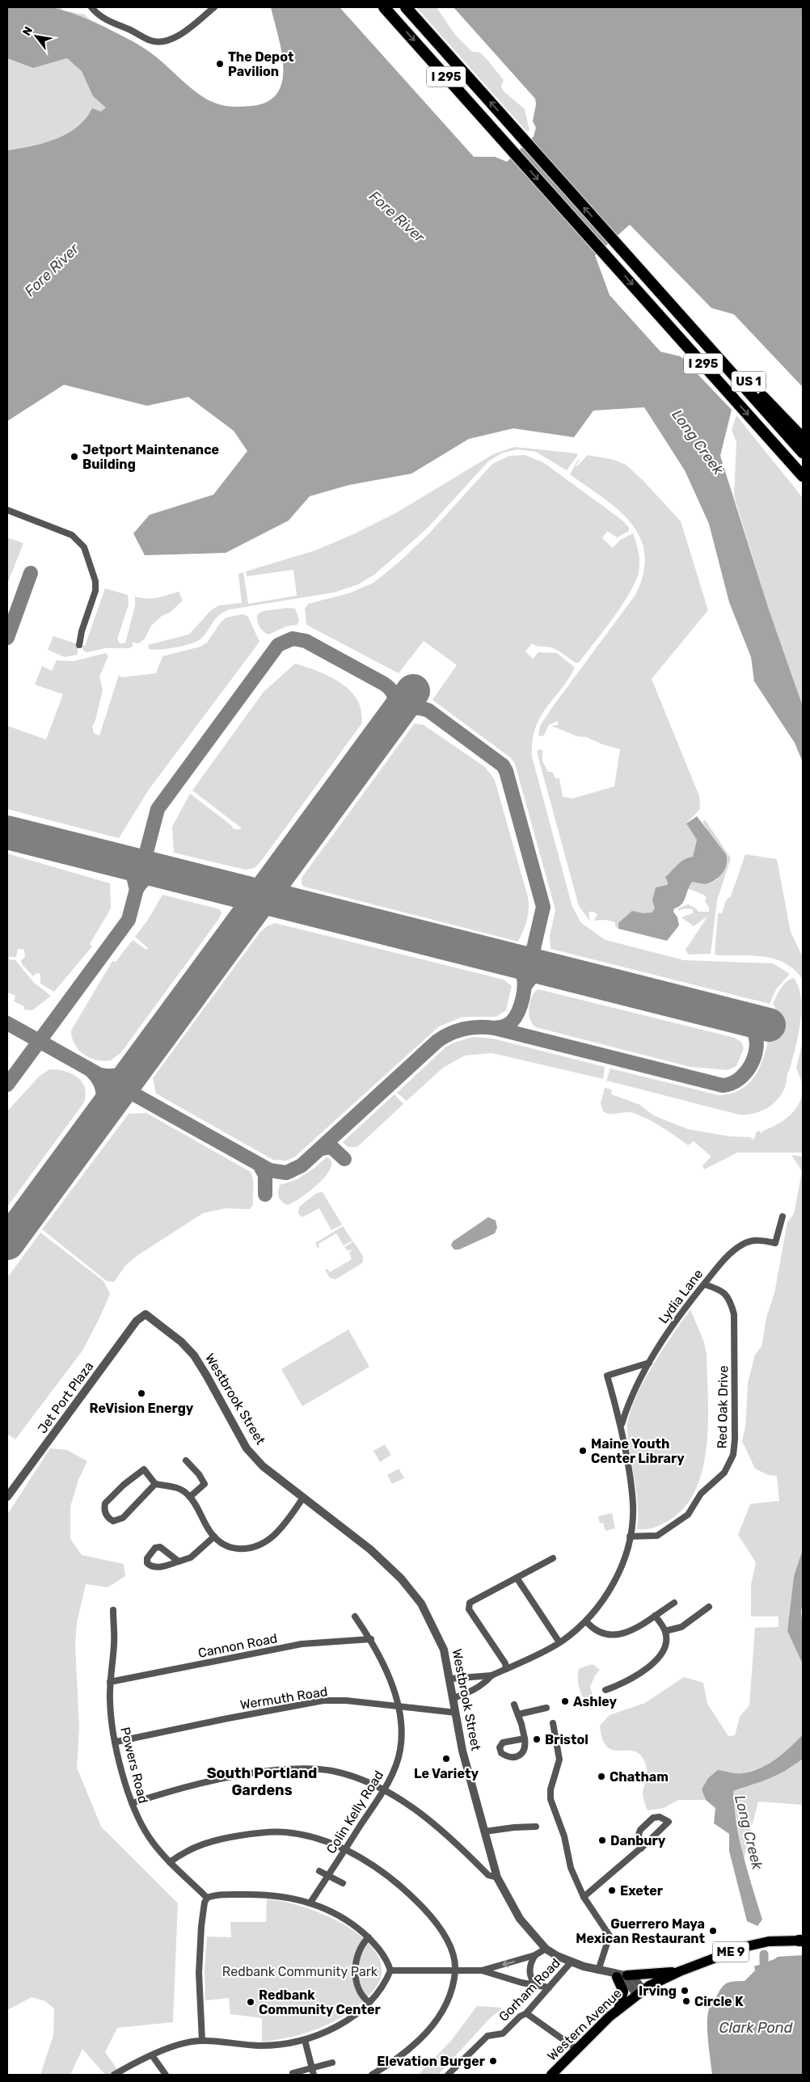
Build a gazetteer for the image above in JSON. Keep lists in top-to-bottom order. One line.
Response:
{"streets":{"highway":["I 295","US 1"],"main road":["ME 9","Western Avenue"],"street":["Lydia Lane","Jet Port Plaza","Westbrook Street","Red Oak Drive","Cannon Road","Wermuth Road","Powers Road","Colin Kelly Road","Gorham Road"]},"crossings":[["I 295","US 1"],["Lydia Lane","Red Oak Drive"],["Jet Port Plaza","Westbrook Street"],["Westbrook Street","Wermuth Road"],["Westbrook Street","Gorham Road"],["Westbrook Street","Western Avenue"],["Cannon Road","Powers Road"],["Cannon Road","Colin Kelly Road"],["Wermuth Road","Powers Road"],["Wermuth Road","Colin Kelly Road"],["ME 9","Western Avenue"]],"districts":["South Portland Gardens"],"water":["Fore River","Long Creek","Clark Pond"],"parks":["Redbank Community Park"],"places":["The Depot Pavilion","Jetport Maintenance Building","ReVision Energy","Maine Youth Center Library","Ashley","Bristol","Le Variety","Chatham","Danbury","Exeter","Guerrero Maya Mexican Restaurant","Irving","Circle K","Redbank Community Center","Elevation Burger"],"north":"top left"}
